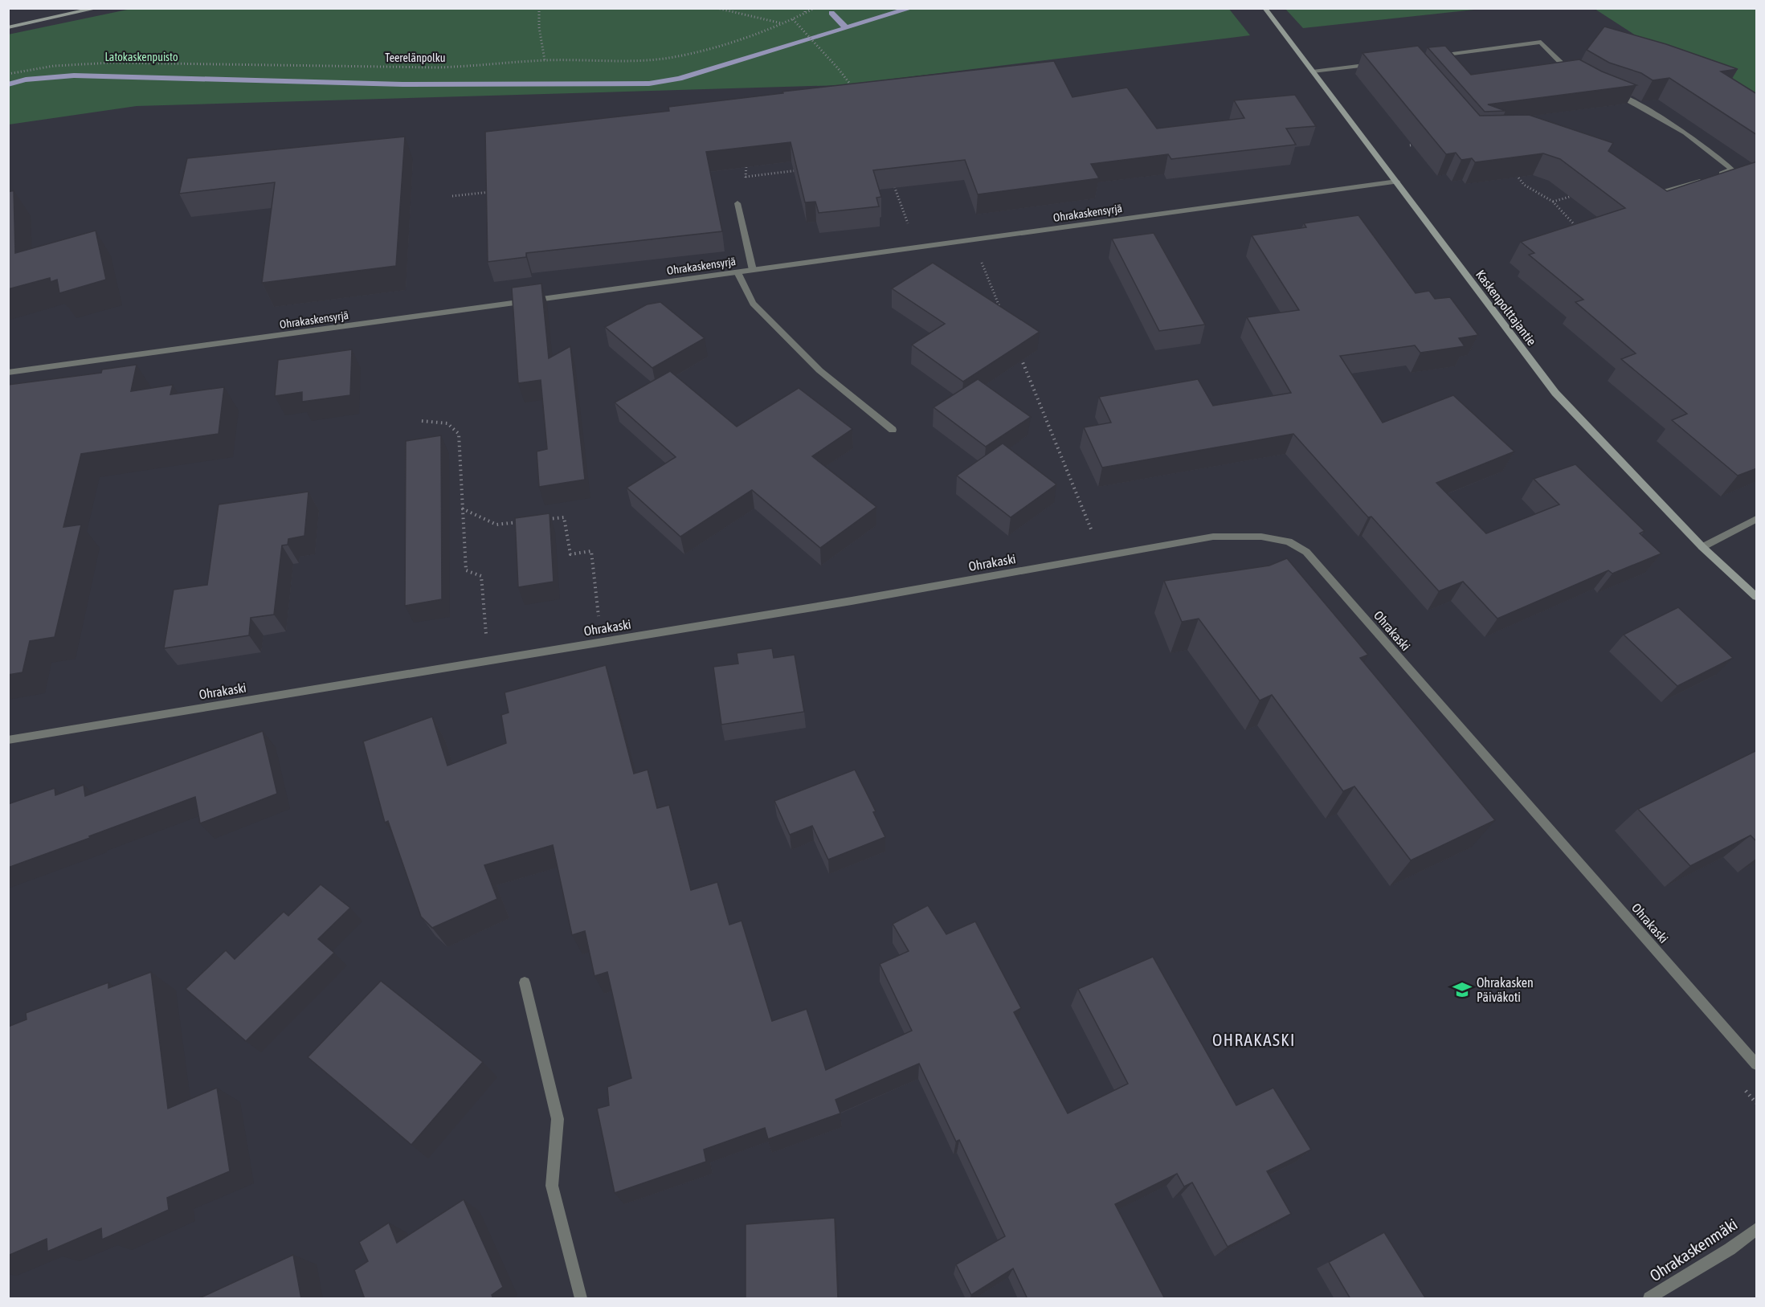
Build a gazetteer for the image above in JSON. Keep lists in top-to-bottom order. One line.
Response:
{"streets":{"street":["Ohrakaskensyrjä","Kaskenpolttajantie","Ohrakaski","Ohrakaskenmäki"],"path":["Teerelänpolku"]},"crossings":[["Ohrakaskensyrjä","Kaskenpolttajantie"]],"districts":["OHRAKASKI"],"parks":["Latokaskenpuisto"],"places":{"school or university":["Ohrakasken Päiväkoti"]}}
